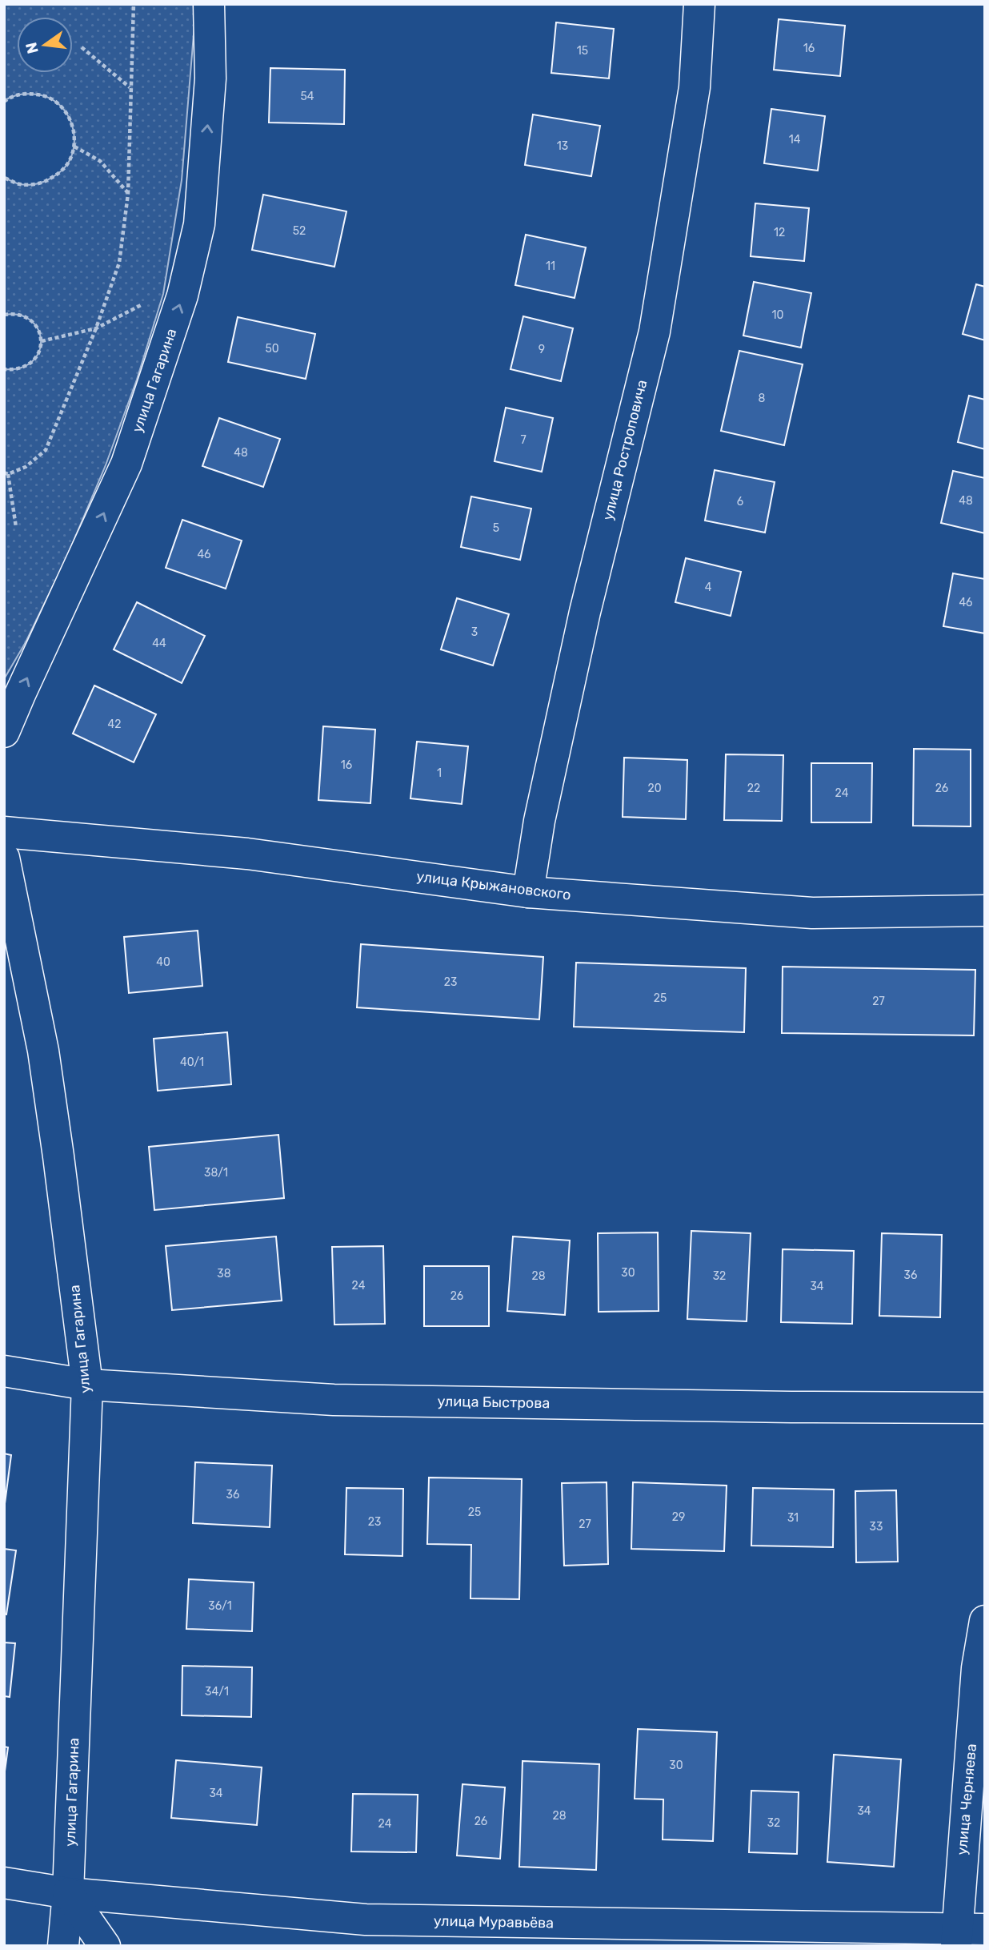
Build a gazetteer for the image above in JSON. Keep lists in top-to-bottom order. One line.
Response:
{"streets":{"street":["улица Гагарина","улица Ростроповича","улица Крыжановского","улица Быстрова","улица Черняева","улица Муравьёва"]},"crossings":[["улица Гагарина","улица Быстрова"],["улица Гагарина","улица Муравьёва"],["улица Ростроповича","улица Крыжановского"],["улица Черняева","улица Муравьёва"]],"one_way":["улица Гагарина"],"house_numbers":["16","15","54","14","13","52","12","11","10","50","9","8","7","48","48","6","5","46","4","46","3","44","42","16","1","20","22","26","24","40","23","25","27","40/1","38/1","30","38","36","28","32","24","34","26","36","25","29","31","23","27","33","36/1","34/1","30","34","34","28","26","32","24"],"north":"left"}
